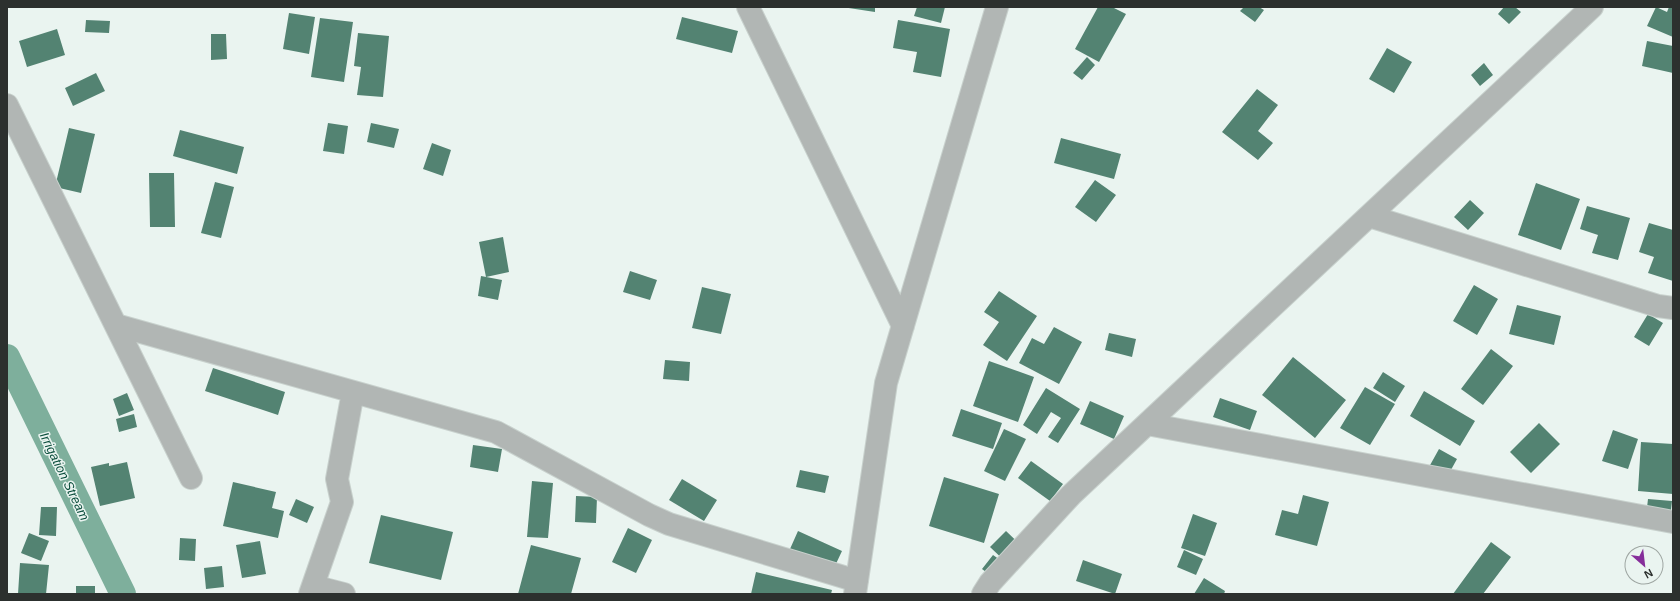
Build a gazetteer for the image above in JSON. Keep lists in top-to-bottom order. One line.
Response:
{"water":["Irrigation Stream"],"north":"bottom right"}
